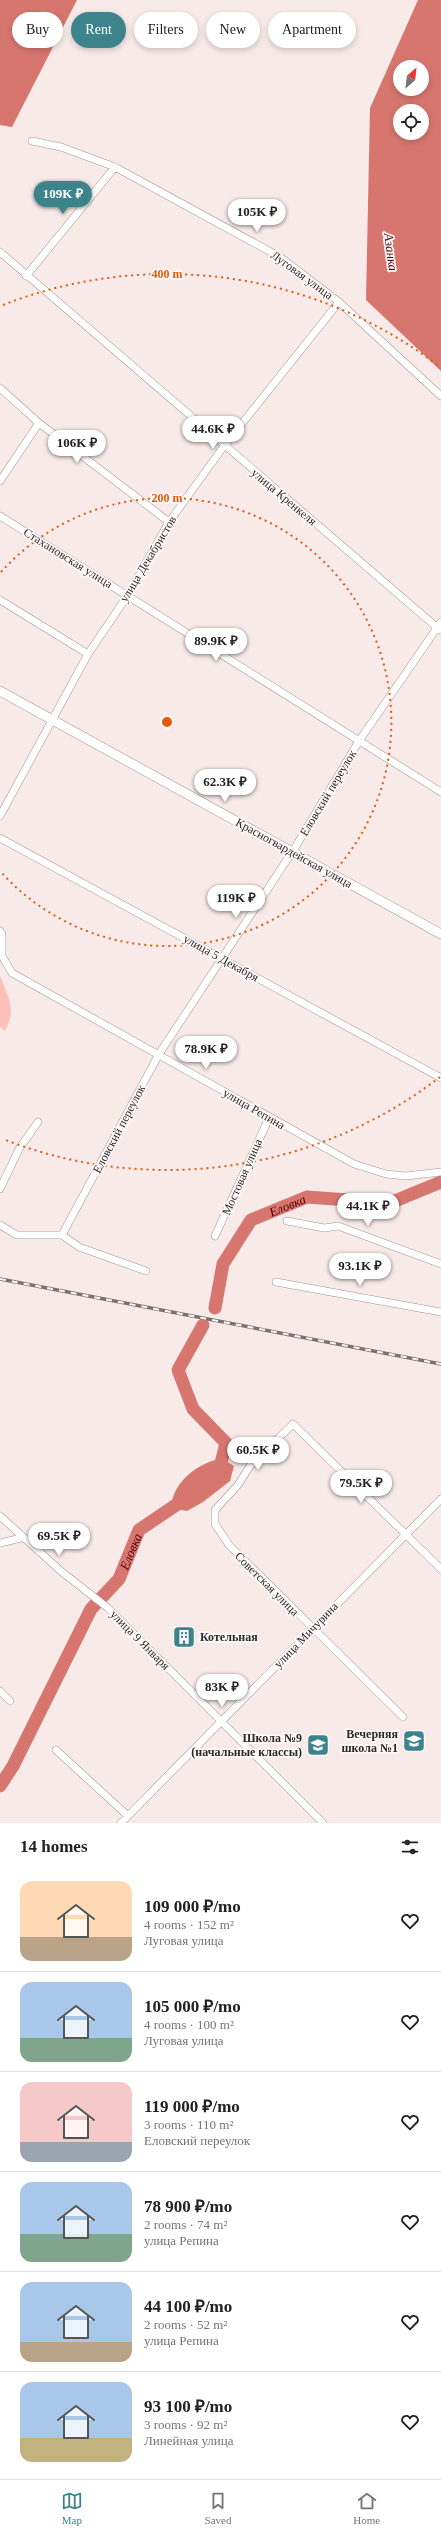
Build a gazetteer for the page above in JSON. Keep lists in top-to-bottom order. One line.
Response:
{"streets":{"main road":["Красногвардейская улица"],"street":["Луговая улица","улица Кренкеля","Стахановская улица","улица Декабристов","Еловский переулок","улица 5 Декабря","улица Репина","Мостовая улица","Советская улица","улица Мичурина","улица 9 Января"]},"crossings":[["Луговая улица","улица Декабристов"],["улица Кренкеля","улица Декабристов"],["улица Кренкеля","Еловский переулок"],["Стахановская улица","улица Декабристов"],["Стахановская улица","Еловский переулок"],["улица Декабристов","Красногвардейская улица"],["Еловский переулок","Красногвардейская улица"],["Еловский переулок","улица 5 Декабря"],["Еловский переулок","улица Репина"],["улица Репина","Мостовая улица"],["Советская улица","улица Мичурина"],["улица Мичурина","улица 9 Января"]],"water":["Азанка","Еловка"],"places":{"building":["Котельная"],"school or university":["Вечерняя школа №1","Школа №9 (начальные классы)"]},"north":"top right","page":{"chip":["Buy","Rent","Filters","New","Apartment"],"price":["109K ₽","105K ₽","44.6K ₽","106K ₽","89.9K ₽","62.3K ₽","119K ₽","78.9K ₽","44.1K ₽","93.1K ₽","60.5K ₽","79.5K ₽","69.5K ₽","83K ₽"],"heading":"14 homes","list":[{"name":"109 000 ₽/mo","note":"4 rooms · 152 m² · Луговая улица"},{"name":"105 000 ₽/mo","note":"4 rooms · 100 m² · Луговая улица"},{"name":"119 000 ₽/mo","note":"3 rooms · 110 m² · Еловский переулок"},{"name":"78 900 ₽/mo","note":"2 rooms · 74 m² · улица Репина"},{"name":"44 100 ₽/mo","note":"2 rooms · 52 m² · улица Репина"},{"name":"93 100 ₽/mo","note":"3 rooms · 92 m² · Линейная улица"}],"tabs":["Map","Saved","Home"]},"rings":["400 m","200 m"]}
